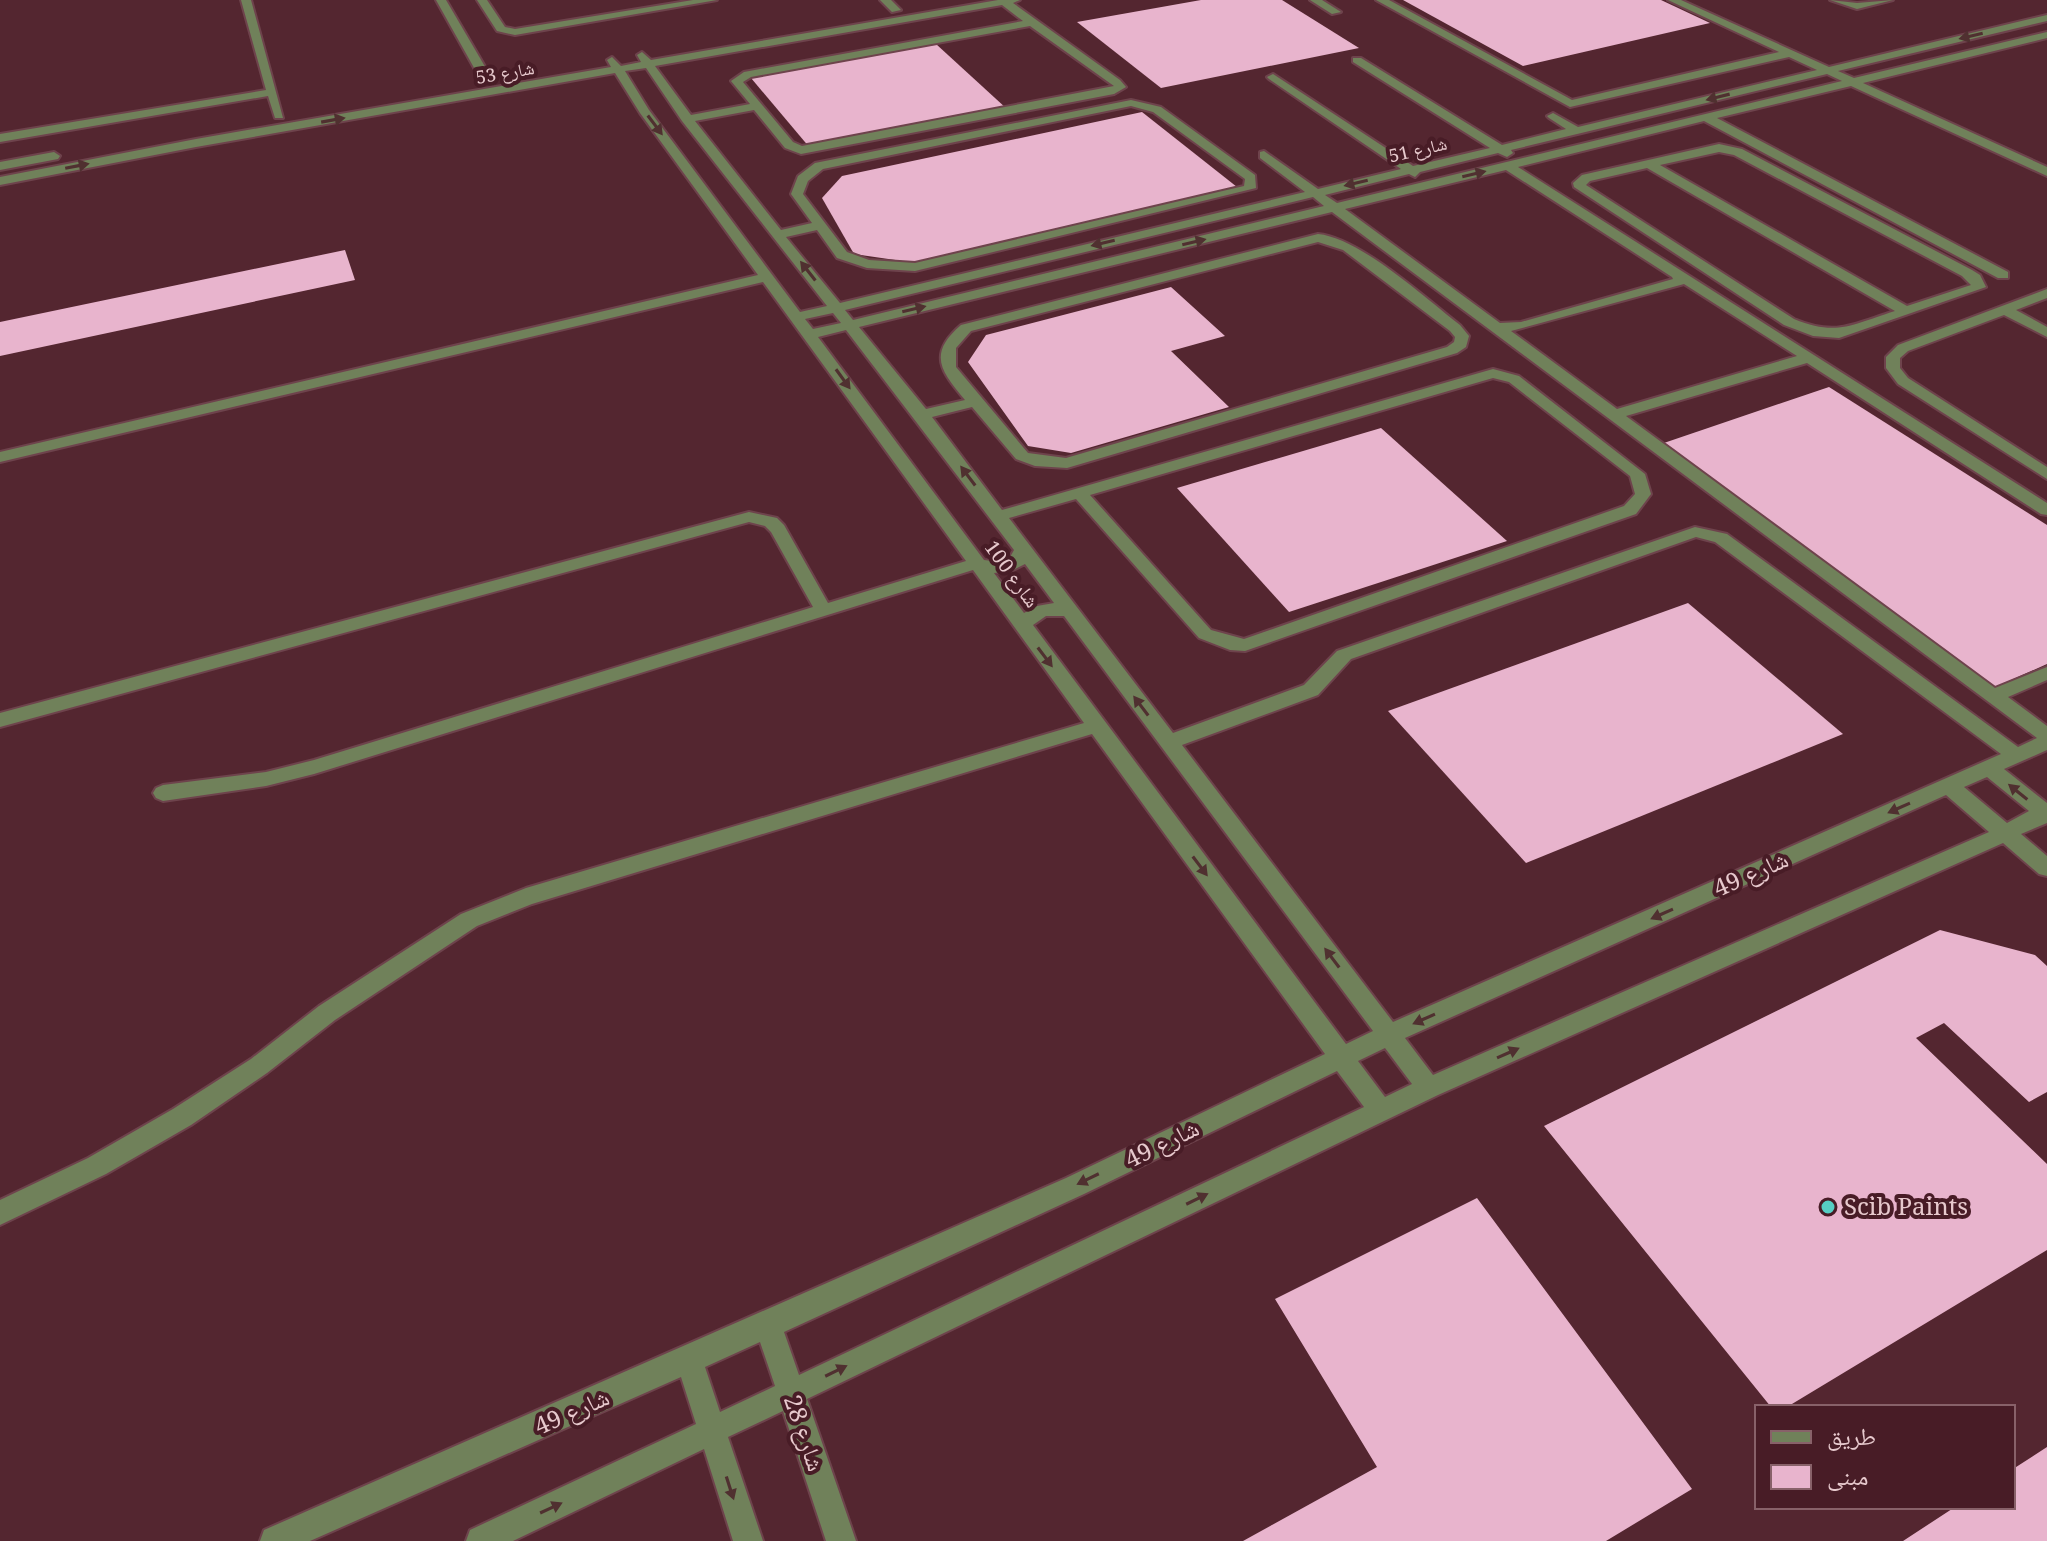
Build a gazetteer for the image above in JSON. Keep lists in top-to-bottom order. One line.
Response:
{"streets":{"lane":["شارع 53","شارع 51","شارع 100","شارع 49","شارع 28"]},"crossings":[["شارع 53","شارع 100"],["شارع 51","شارع 100"],["شارع 100","شارع 49"],["شارع 49","شارع 28"]],"places":["Scib Paints"],"legend":["طريق","مبنى"]}
